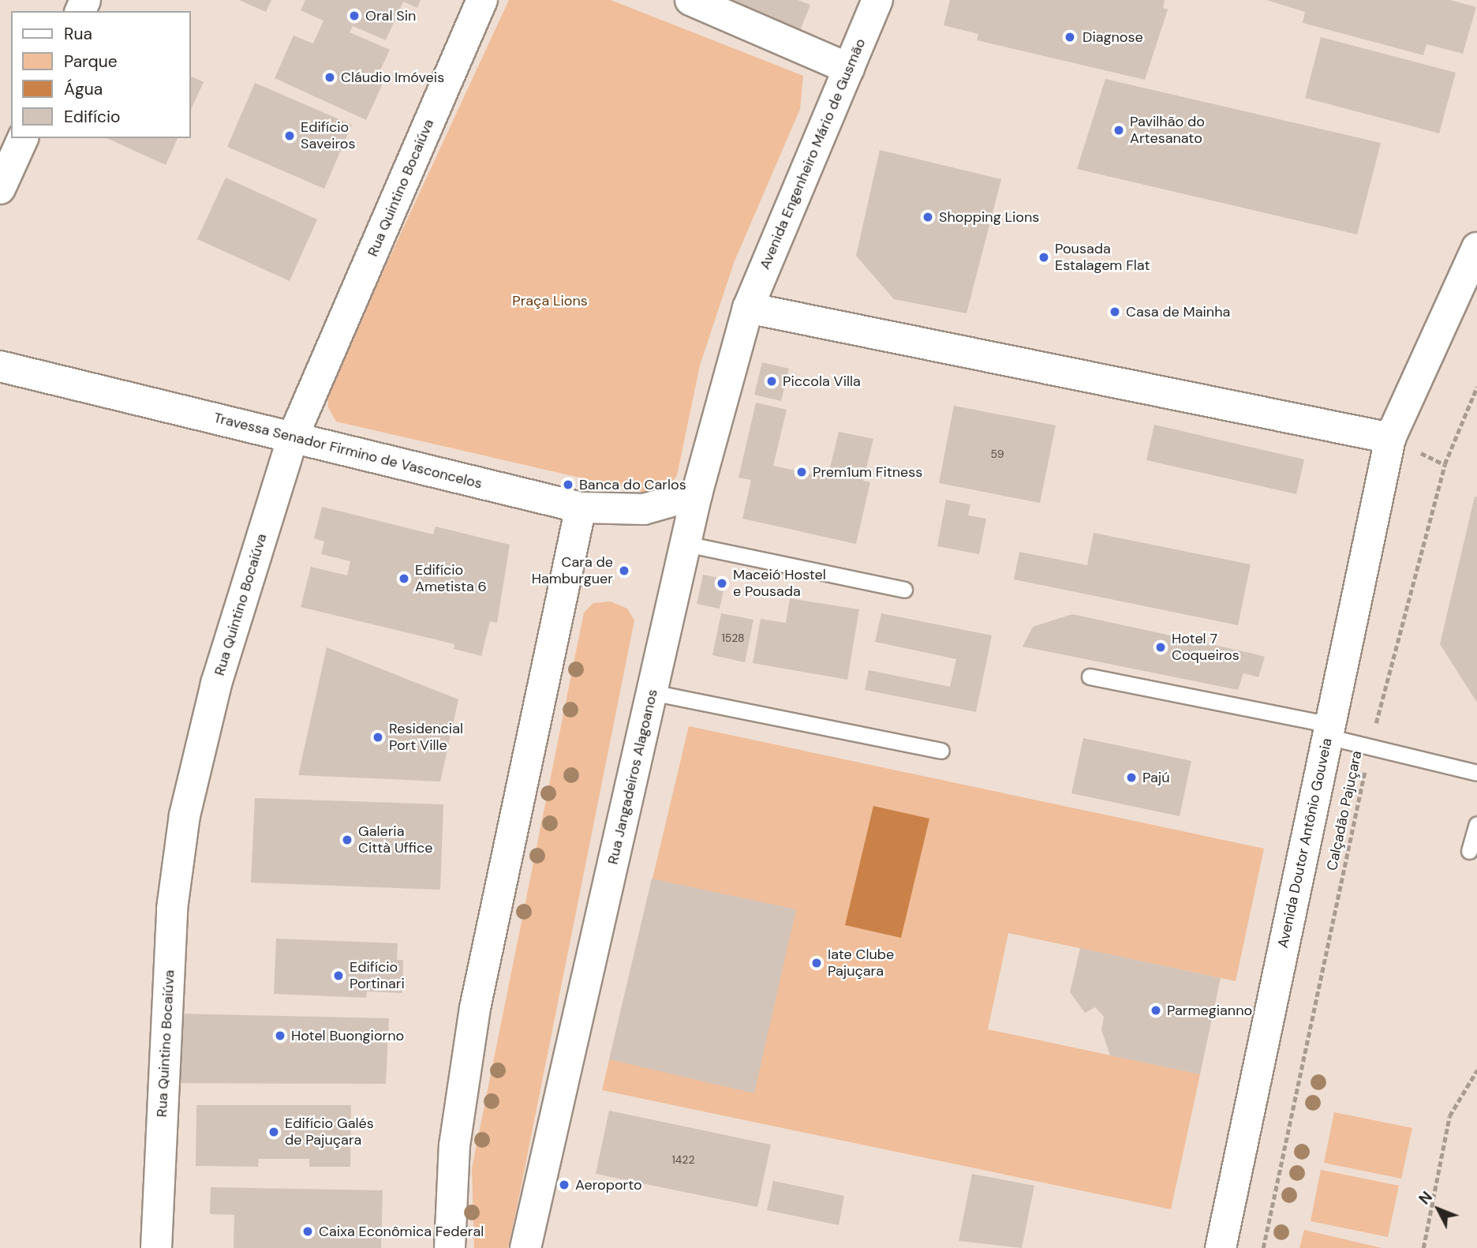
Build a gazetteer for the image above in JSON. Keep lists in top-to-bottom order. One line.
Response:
{"streets":{"street":["Avenida Engenheiro Mário de Gusmão","Rua Quintino Bocaiúva","Travessa Senador Firmino de Vasconcelos","Rua Jangadeiros Alagoanos","Avenida Doutor Antônio Gouveia"],"path":["Calçadão Pajuçara"]},"crossings":[["Avenida Engenheiro Mário de Gusmão","Rua Jangadeiros Alagoanos"],["Rua Quintino Bocaiúva","Travessa Senador Firmino de Vasconcelos"],["Travessa Senador Firmino de Vasconcelos","Rua Jangadeiros Alagoanos"]],"parks":["Praça Lions"],"places":["Oral Sin","Diagnose","Cláudio Imóveis","Pavilhão do Artesanato","Edifício Saveiros","Shopping Lions","Pousada Estalagem Flat","Casa de Mainha","Piccola Villa","Prem1um Fitness","Banca do Carlos","Cara de Hamburguer","Edifício Ametista 6","Maceió Hostel e Pousada","Hotel 7 Coqueiros","Residencial Port Ville","Pajú","Galeria Città Uffice","Iate Clube Pajuçara","Edifício Portinari","Parmegianno","Hotel Buongiorno","Edifício Galés de Pajuçara","Aeroporto","Caixa Econômica Federal"],"house_numbers":["59","1528","1422"],"legend":["Rua","Parque","Água","Edifício"],"north":"top left"}
